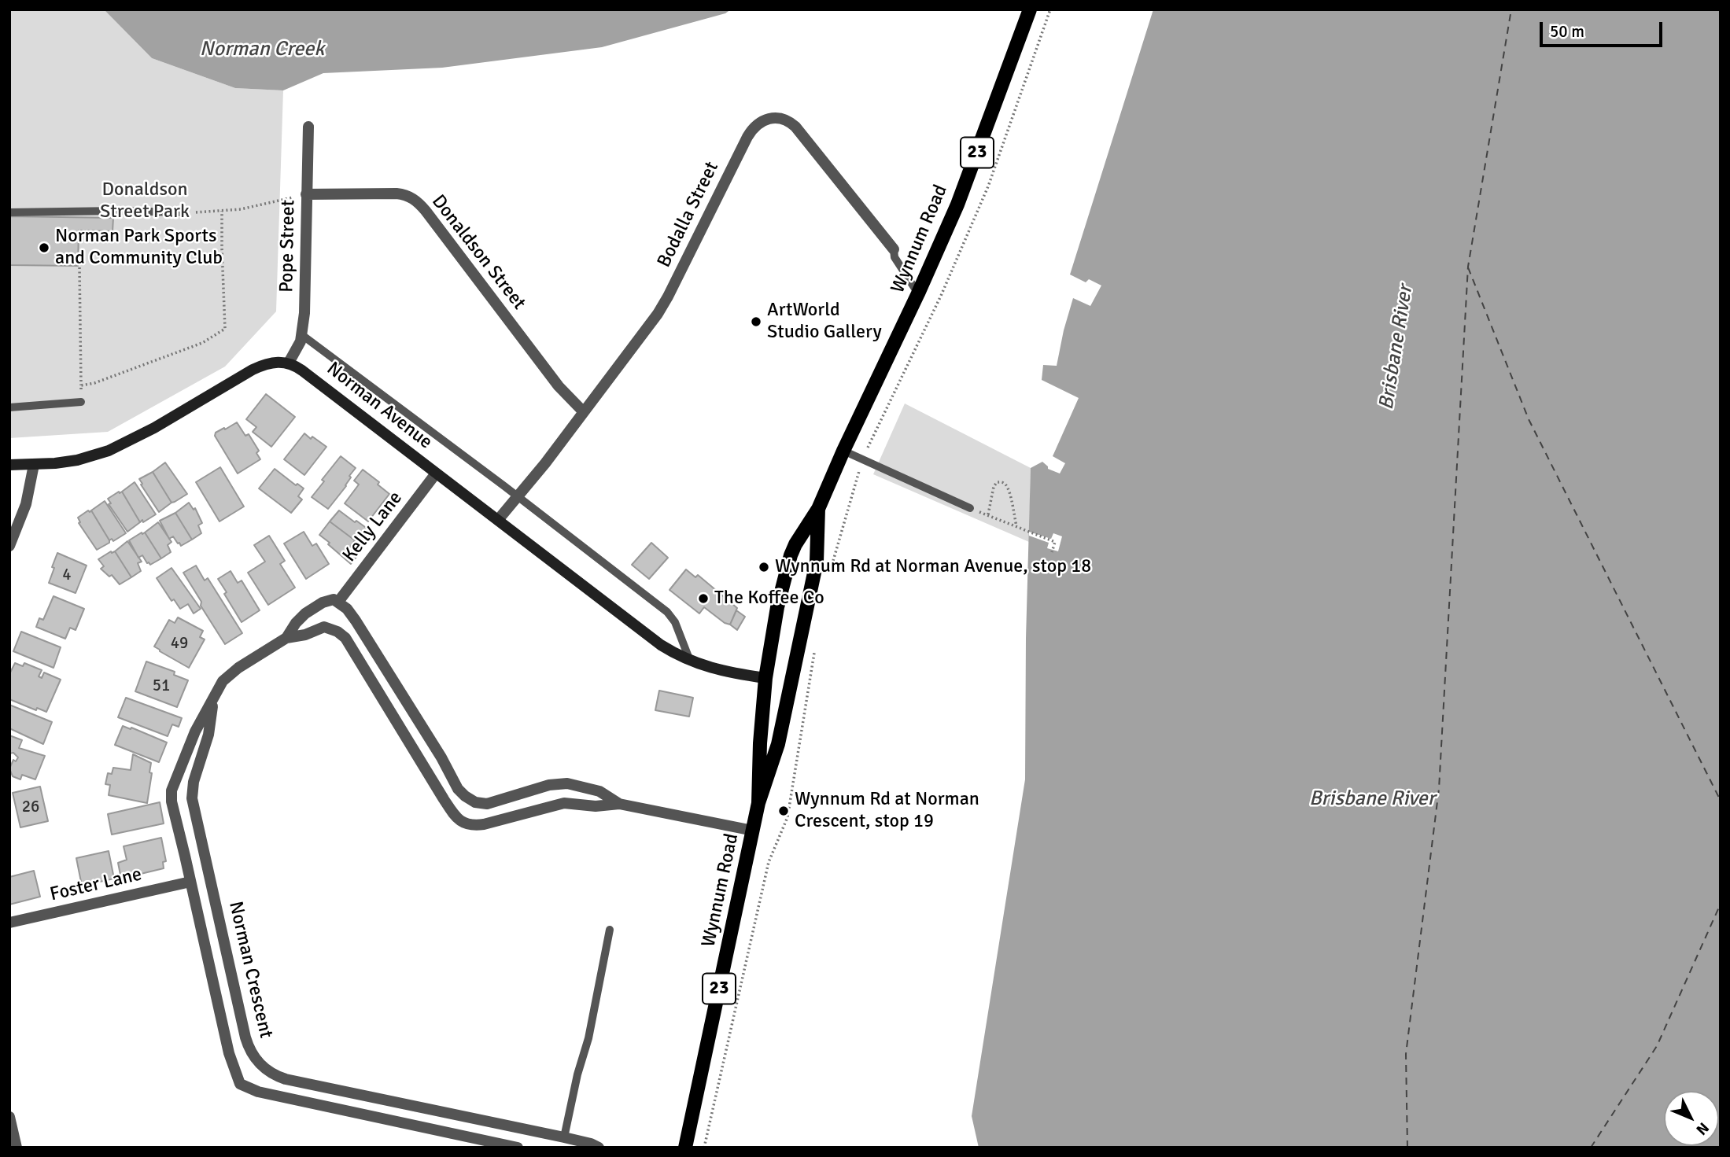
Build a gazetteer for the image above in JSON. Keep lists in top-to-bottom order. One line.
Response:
{"streets":{"main road":["23","Wynnum Road","Norman Avenue"],"street":["Bodalla Street","Pope Street","Donaldson Street","Kelly Lane","Foster Lane","Norman Crescent"]},"crossings":[["Bodalla Street","Wynnum Road"],["Bodalla Street","Donaldson Street"],["Bodalla Street","Norman Avenue"],["Wynnum Road","Norman Avenue"],["Wynnum Road","Norman Crescent"],["Pope Street","Donaldson Street"],["Pope Street","Norman Avenue"],["Norman Avenue","Kelly Lane"],["Kelly Lane","Norman Crescent"],["Foster Lane","Norman Crescent"]],"water":["Norman Creek","Brisbane River"],"parks":["Donaldson Street Park"],"places":["Norman Park Sports and Community Club","ArtWorld Studio Gallery","Wynnum Rd at Norman Avenue, stop 18","The Koffee Co","Wynnum Rd at Norman Crescent, stop 19"],"house_numbers":["4","49","51","26"],"scale_bar":"50 m","north":"bottom right"}
